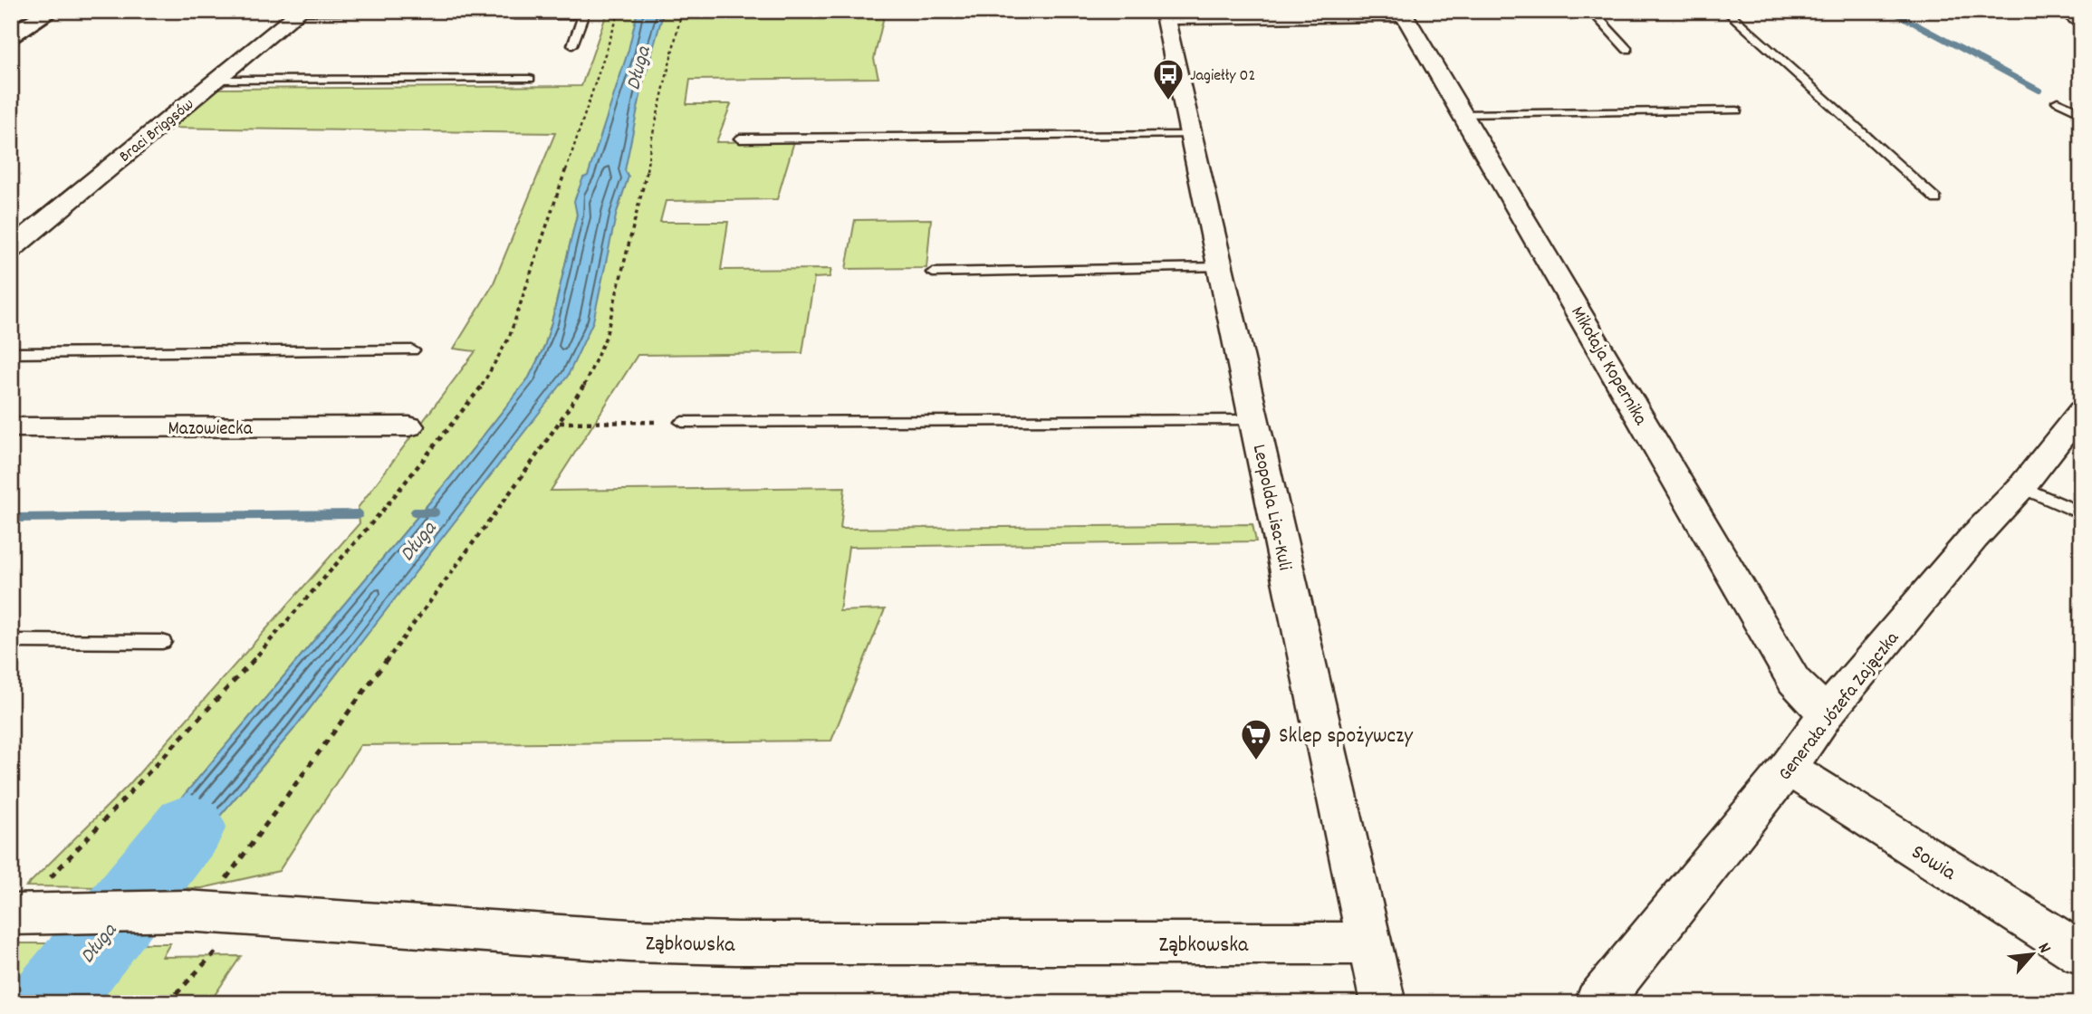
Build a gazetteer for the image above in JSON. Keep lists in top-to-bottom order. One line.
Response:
{"streets":{"street":["Braci Briggsów","Mikołaja Kopernika","Mazowiecka","Leopolda Lisa-Kuli","Generała Józefa Zajączka","Sowia","Ząbkowska"]},"crossings":[["Mikołaja Kopernika","Generała Józefa Zajączka"],["Leopolda Lisa-Kuli","Ząbkowska"],["Generała Józefa Zajączka","Sowia"]],"water":["Długa"],"places":{"bus stop":["Jagiełły 02"],"supermarket":["Sklep spożywczy"]},"north":"top right"}
